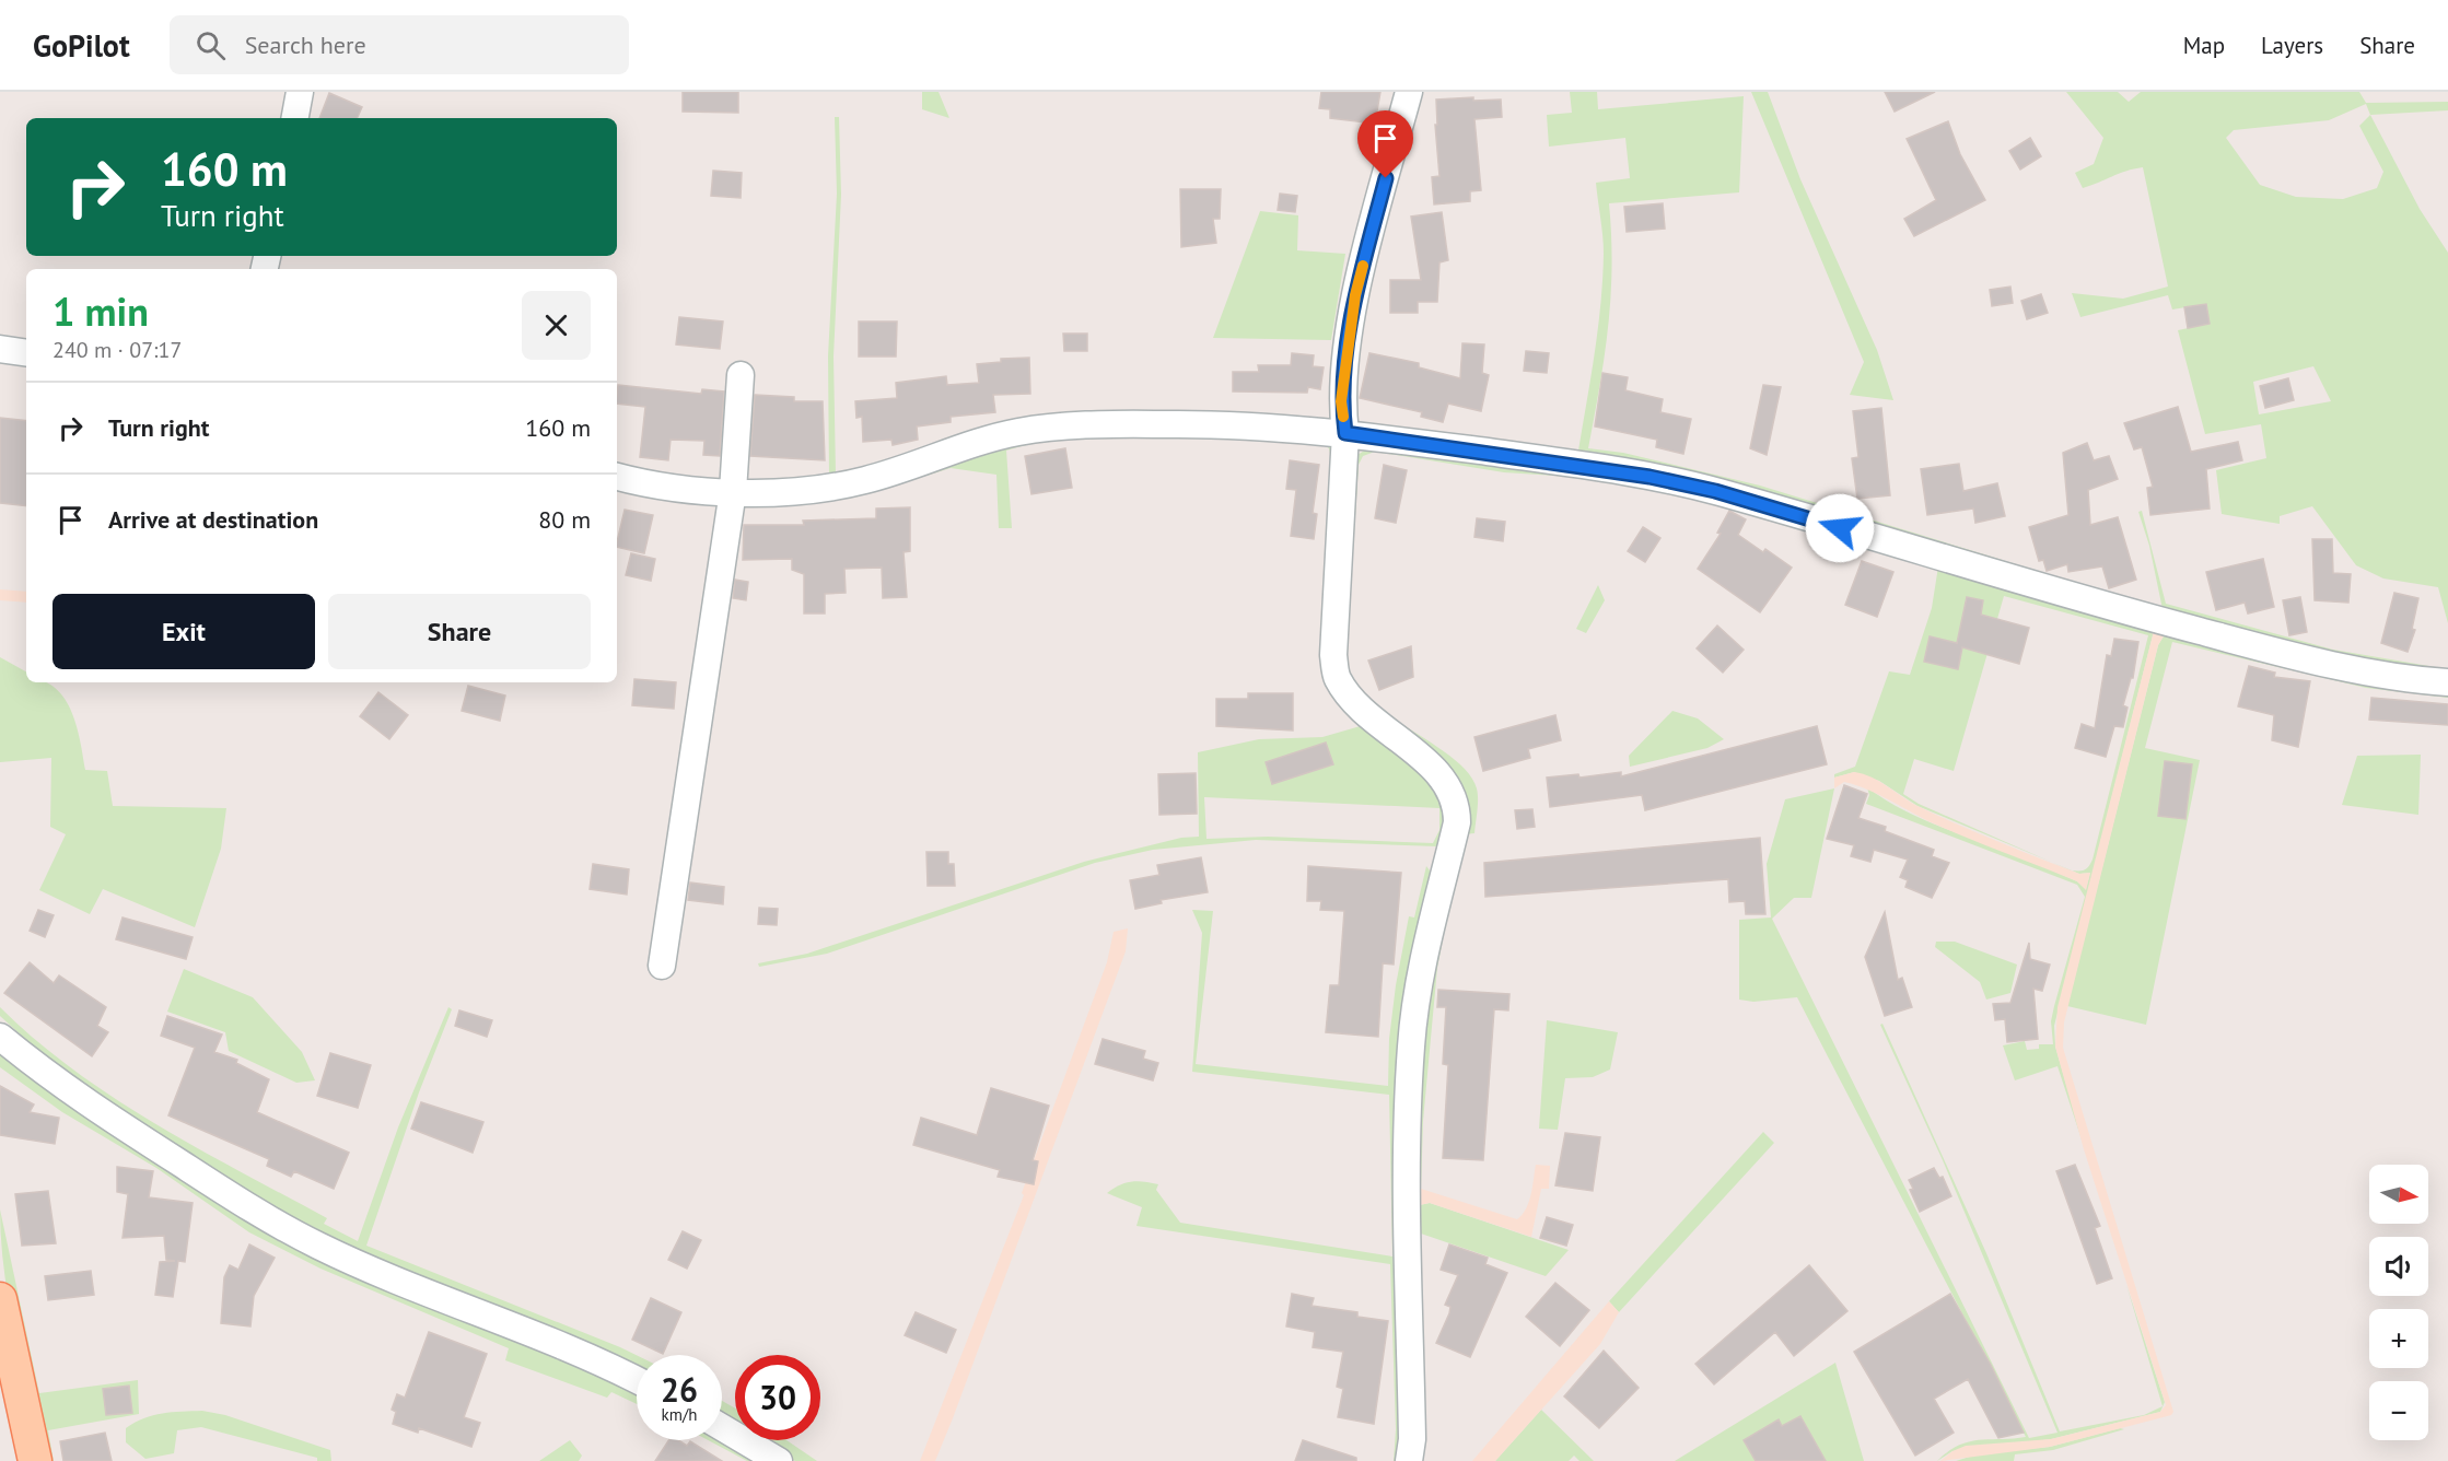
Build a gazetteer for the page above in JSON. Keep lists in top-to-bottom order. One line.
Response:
{"north":"right","page":{"header":"GoPilot","search":"Search here","nav":["Map","Layers","Share"],"turn":["160 m","Turn right"],"heading":["1 min","240 m · 07:17"],"list":[{"name":"Turn right","value":"160 m"},{"name":"Arrive at destination","value":"80 m"}],"buttons":["Exit","Share"],"map_buttons":["+","−"],"speed":"26 km/h","limit":"30"}}
